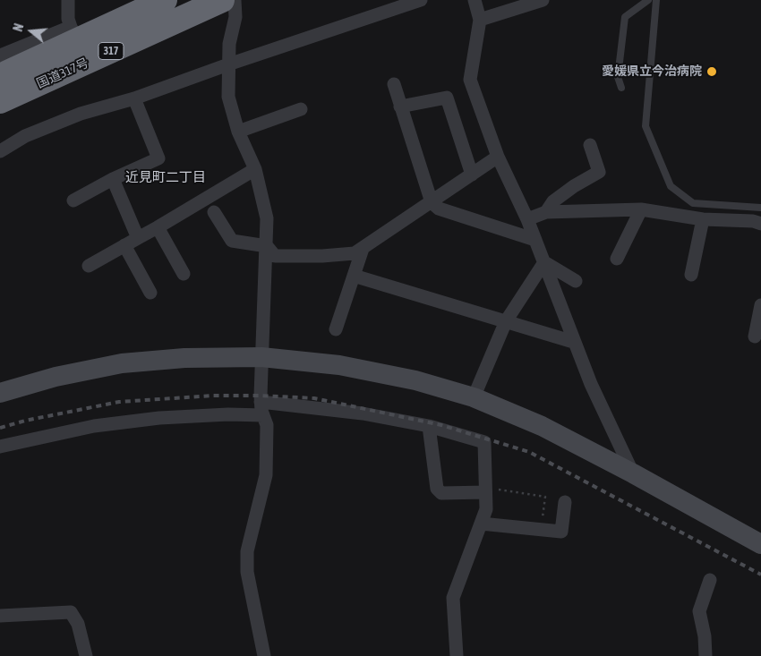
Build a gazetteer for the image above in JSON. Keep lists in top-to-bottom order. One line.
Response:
{"streets":{"highway":["317","国道317号"]},"districts":["近見町二丁目"],"places":["愛媛県立今治病院"],"north":"left"}
